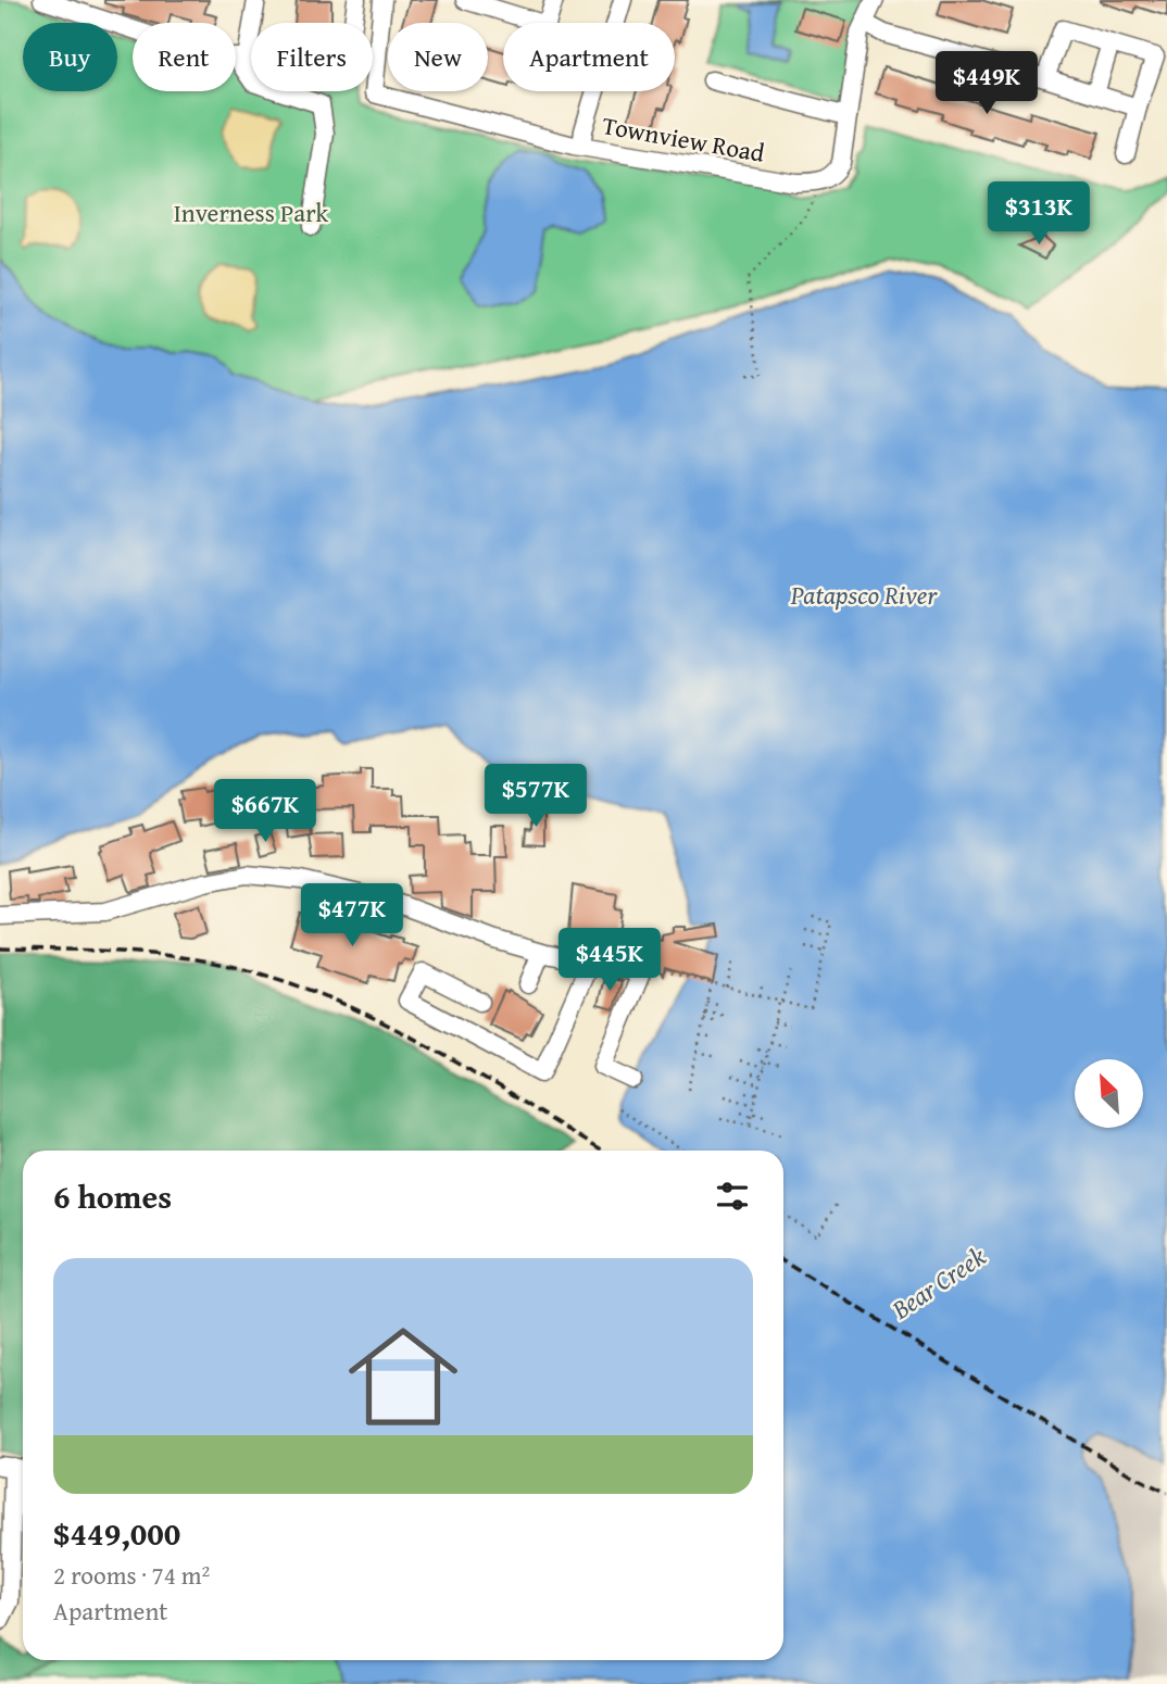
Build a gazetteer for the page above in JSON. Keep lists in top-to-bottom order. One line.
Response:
{"streets":{"street":["Townview Road"]},"water":["Patapsco River","Bear Creek"],"parks":["Inverness Park"],"north":"top left","page":{"chip":["Buy","Rent","Filters","New","Apartment"],"price":["$449K","$313K","$577K","$667K","$477K","$445K"],"heading":"6 homes","list":[{"name":"$449,000","note":"2 rooms · 74 m² · Apartment"}]}}
